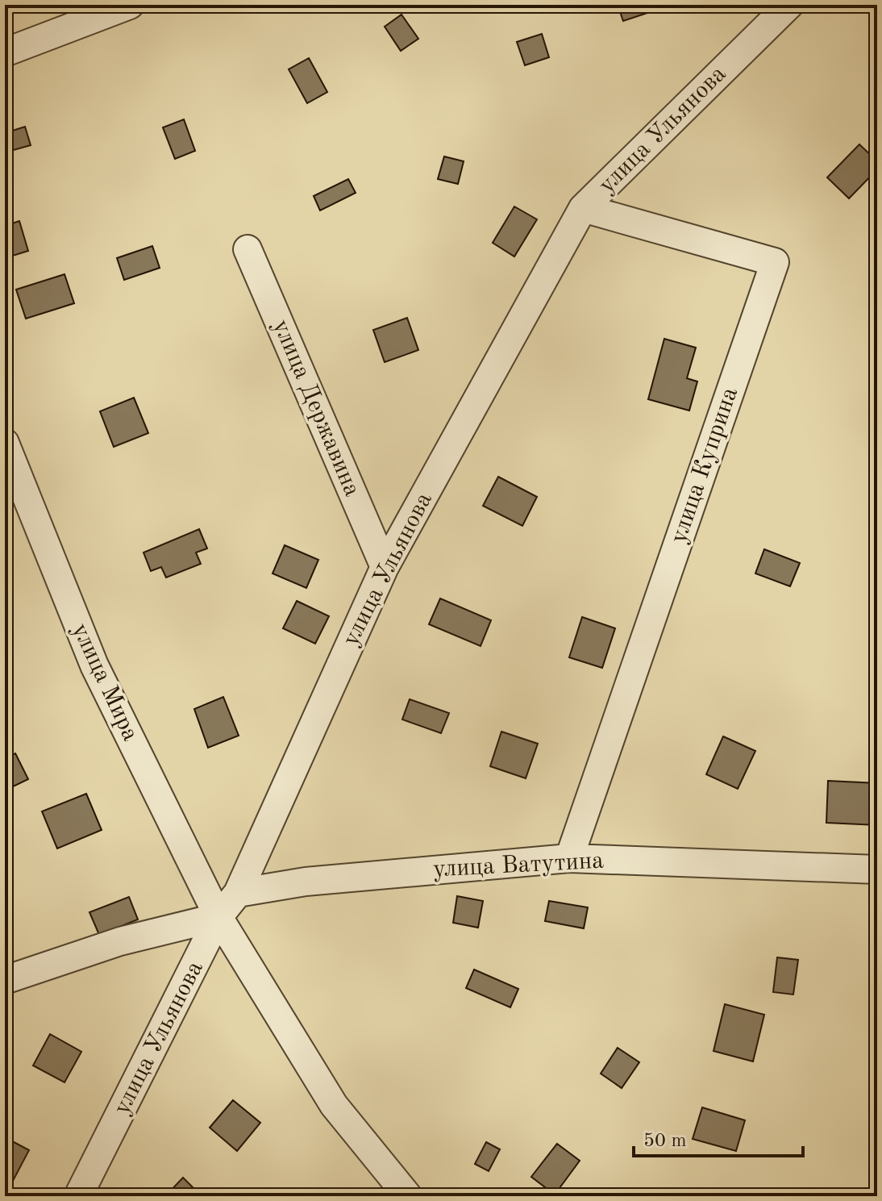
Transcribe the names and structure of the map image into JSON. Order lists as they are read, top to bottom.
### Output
{
  "streets": {
    "street": [
      "улица Ульянова",
      "улица Державина",
      "улица Куприна",
      "улица Мира",
      "улица Ватутина"
    ]
  },
  "crossings": [
    ["улица Ульянова", "улица Державина"],
    ["улица Ульянова", "улица Куприна"],
    ["улица Ульянова", "улица Мира"],
    ["улица Ульянова", "улица Ватутина"],
    ["улица Куприна", "улица Ватутина"]
  ],
  "scale_bar": "50 m"
}
